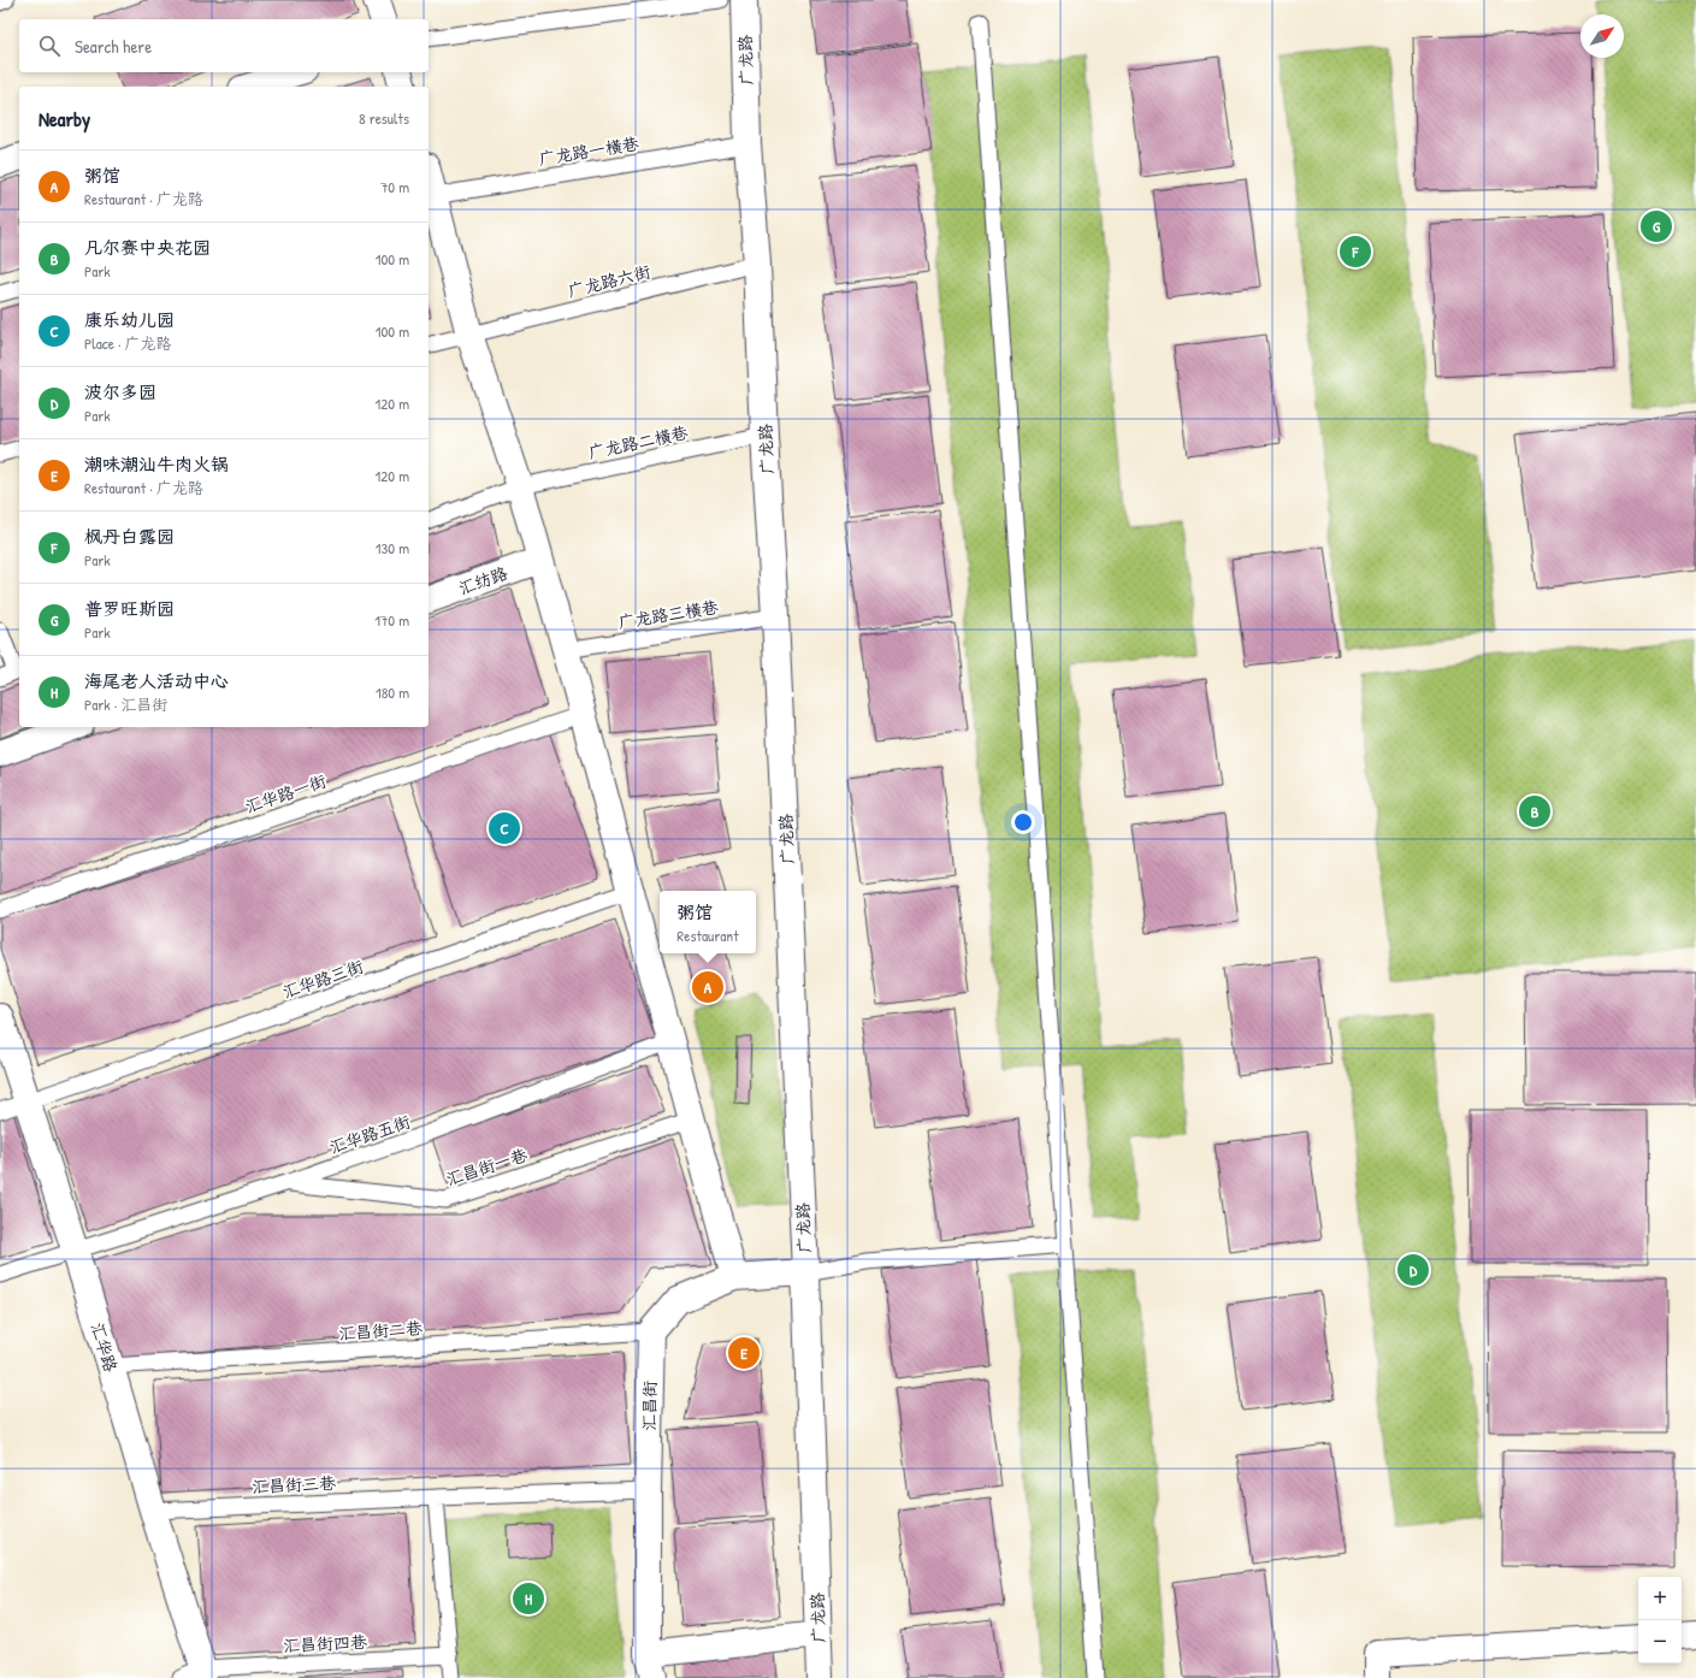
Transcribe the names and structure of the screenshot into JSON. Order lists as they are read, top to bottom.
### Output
{
  "streets": {
    "street": [
      "广龙路",
      "汇纺路",
      "汇华路",
      "汇昌街"
    ],
    "lane": [
      "广龙路一横巷",
      "广龙路六街",
      "广龙路二横巷",
      "广龙路三横巷",
      "汇华路一街",
      "汇华路三街",
      "汇华路五街",
      "汇昌街一巷",
      "汇昌街二巷",
      "汇昌街三巷",
      "汇昌街四巷"
    ]
  },
  "crossings": [
    ["广龙路", "广龙路一横巷"],
    ["广龙路", "广龙路六街"],
    ["广龙路", "广龙路二横巷"],
    ["广龙路", "广龙路三横巷"],
    ["广龙路", "汇昌街"],
    ["汇华路三街", "汇华路"],
    ["汇华路五街", "汇昌街一巷"],
    ["汇华路五街", "汇华路"],
    ["汇昌街二巷", "汇华路"],
    ["汇昌街二巷", "汇昌街"],
    ["汇华路", "汇昌街三巷"],
    ["汇华路", "汇昌街四巷"],
    ["汇昌街", "汇昌街三巷"]
  ],
  "north": "top right",
  "page": {
    "search": "Search here",
    "heading": ["Nearby", "8 results"],
    "list": [
      {
        "mark": "A",
        "name": "粥馆",
        "note": "Restaurant · 广龙路",
        "value": "70 m"
      },
      {
        "mark": "B",
        "name": "凡尔赛中央花园",
        "note": "Park",
        "value": "100 m"
      },
      {
        "mark": "C",
        "name": "康乐幼儿园",
        "note": "Place · 广龙路",
        "value": "100 m"
      },
      {
        "mark": "D",
        "name": "波尔多园",
        "note": "Park",
        "value": "120 m"
      },
      {
        "mark": "E",
        "name": "潮味潮汕牛肉火锅",
        "note": "Restaurant · 广龙路",
        "value": "120 m"
      },
      {
        "mark": "F",
        "name": "枫丹白露园",
        "note": "Park",
        "value": "130 m"
      },
      {
        "mark": "G",
        "name": "普罗旺斯园",
        "note": "Park",
        "value": "170 m"
      },
      {
        "mark": "H",
        "name": "海尾老人活动中心",
        "note": "Park · 汇昌街",
        "value": "180 m"
      }
    ],
    "pins": [
      "G",
      "F",
      "B",
      "C",
      "A",
      "D",
      "E",
      "H"
    ],
    "popup": ["粥馆", "Restaurant"],
    "map_buttons": ["+", "−"]
  }
}
